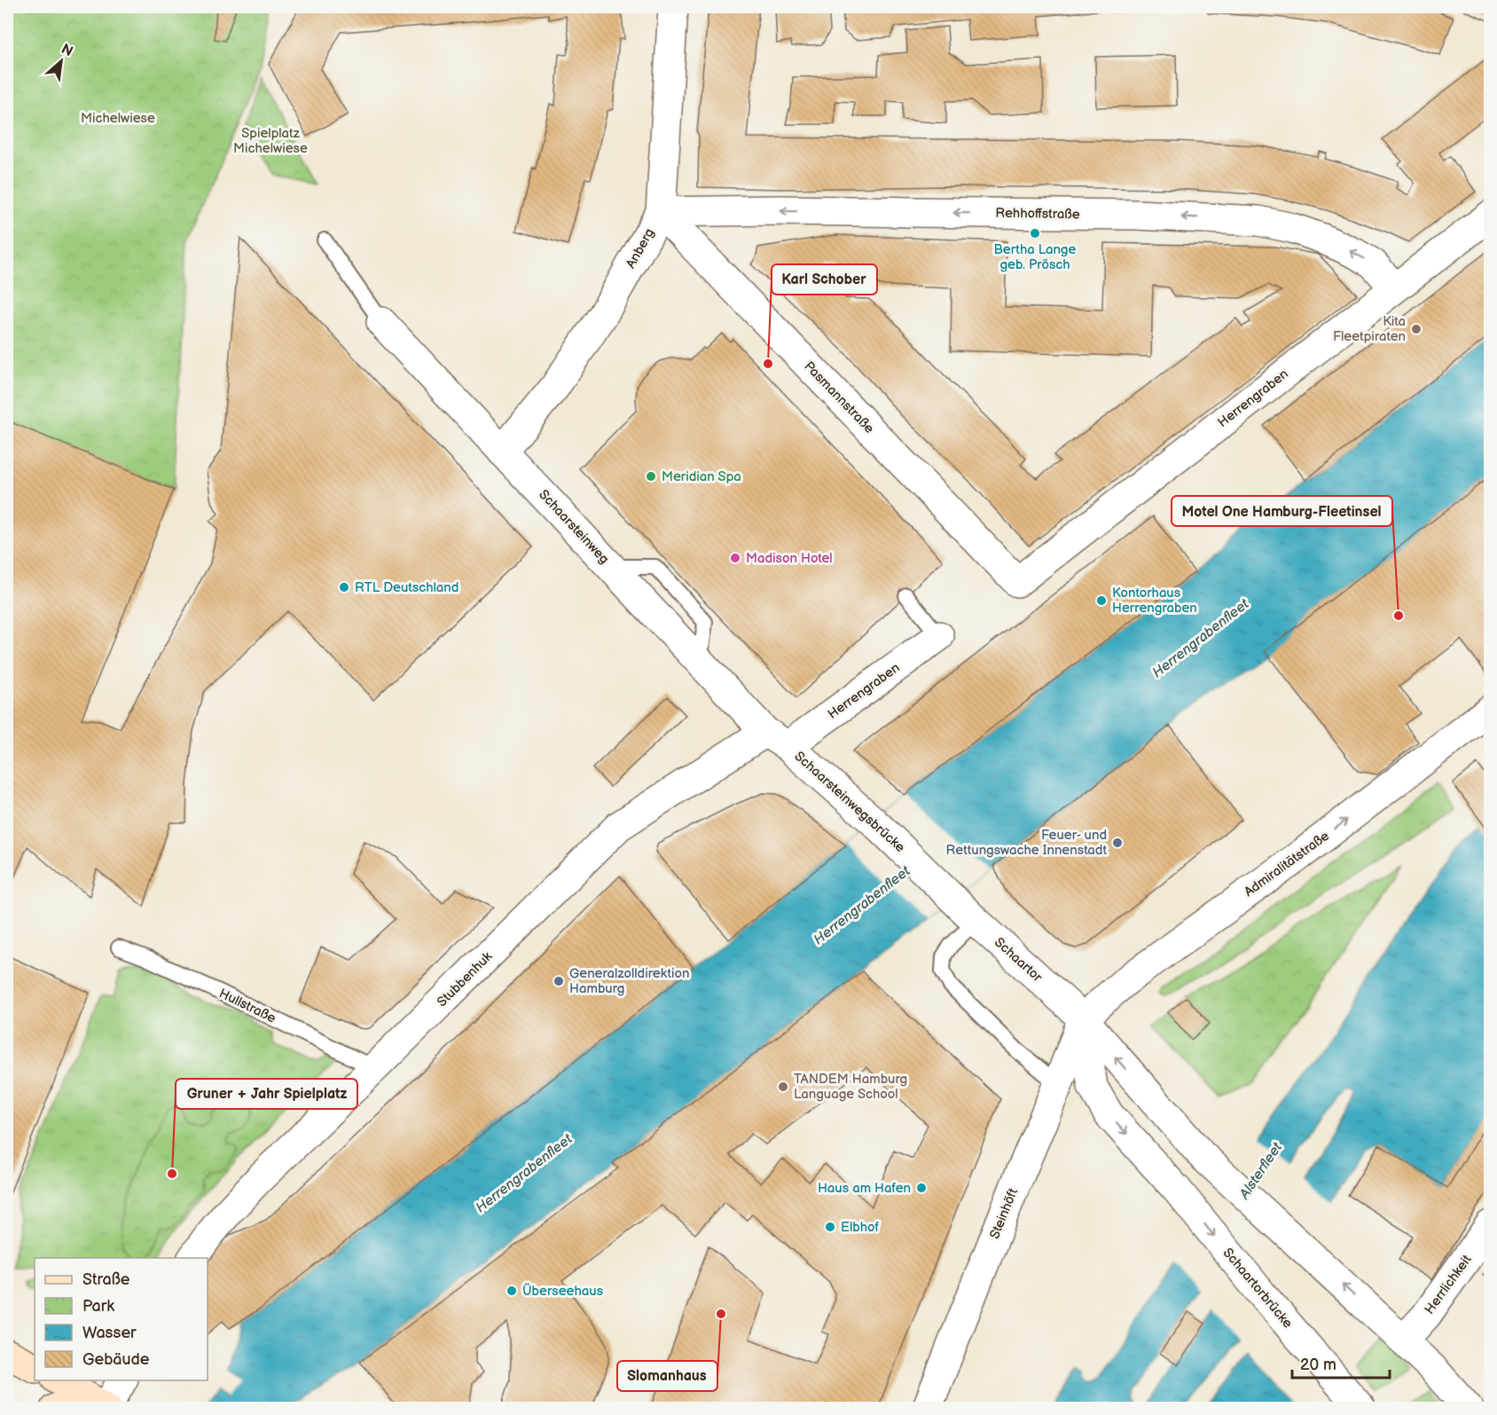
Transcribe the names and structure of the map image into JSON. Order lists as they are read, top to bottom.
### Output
{
  "streets": {
    "street": [
      "Rehhoffstraße",
      "Anberg",
      "Pasmannstraße",
      "Herrengraben",
      "Schaarsteinweg",
      "Schaarsteinwegsbrücke",
      "Admiralitätstraße",
      "Schaartor",
      "Stubbenhuk",
      "Steinhöft",
      "Herrlichkeit",
      "Schaartorbrücke"
    ],
    "lane": ["Hullstraße"]
  },
  "crossings": [
    ["Rehhoffstraße", "Anberg"],
    ["Rehhoffstraße", "Pasmannstraße"],
    ["Rehhoffstraße", "Herrengraben"],
    ["Anberg", "Pasmannstraße"],
    ["Anberg", "Schaarsteinweg"],
    ["Pasmannstraße", "Herrengraben"],
    ["Herrengraben", "Schaarsteinweg"],
    ["Herrengraben", "Schaarsteinwegsbrücke"],
    ["Herrengraben", "Stubbenhuk"],
    ["Schaarsteinweg", "Schaarsteinwegsbrücke"],
    ["Schaarsteinweg", "Stubbenhuk"],
    ["Schaarsteinwegsbrücke", "Schaartor"],
    ["Schaarsteinwegsbrücke", "Stubbenhuk"],
    ["Admiralitätstraße", "Schaartor"],
    ["Admiralitätstraße", "Steinhöft"],
    ["Schaartor", "Steinhöft"],
    ["Schaartor", "Herrlichkeit"],
    ["Stubbenhuk", "Hullstraße"]
  ],
  "one_way": [
    "Rehhoffstraße",
    "Admiralitätstraße",
    "Schaartor",
    "Schaartorbrücke"
  ],
  "water": ["Herrengrabenfleet", "Alsterfleet"],
  "parks": ["Michelwiese", "Spielplatz Michelwiese"],
  "places": [
    "Bertha Lange geb. Prösch",
    "Kita Fleetpiraten",
    "Karl Schober",
    "Meridian Spa",
    "Madison Hotel",
    "RTL Deutschland",
    "Kontorhaus Herrengraben",
    "Motel One Hamburg-Fleetinsel",
    "Feuer- und Rettungswache Innenstadt",
    "Generalzolldirektion Hamburg",
    "TANDEM Hamburg Language School",
    "Gruner + Jahr Spielplatz",
    "Haus am Hafen",
    "Elbhof",
    "Überseehaus",
    "Slomanhaus"
  ],
  "legend": [
    "Straße",
    "Park",
    "Wasser",
    "Gebäude"
  ],
  "scale_bar": "20 m",
  "north": "top right"
}
